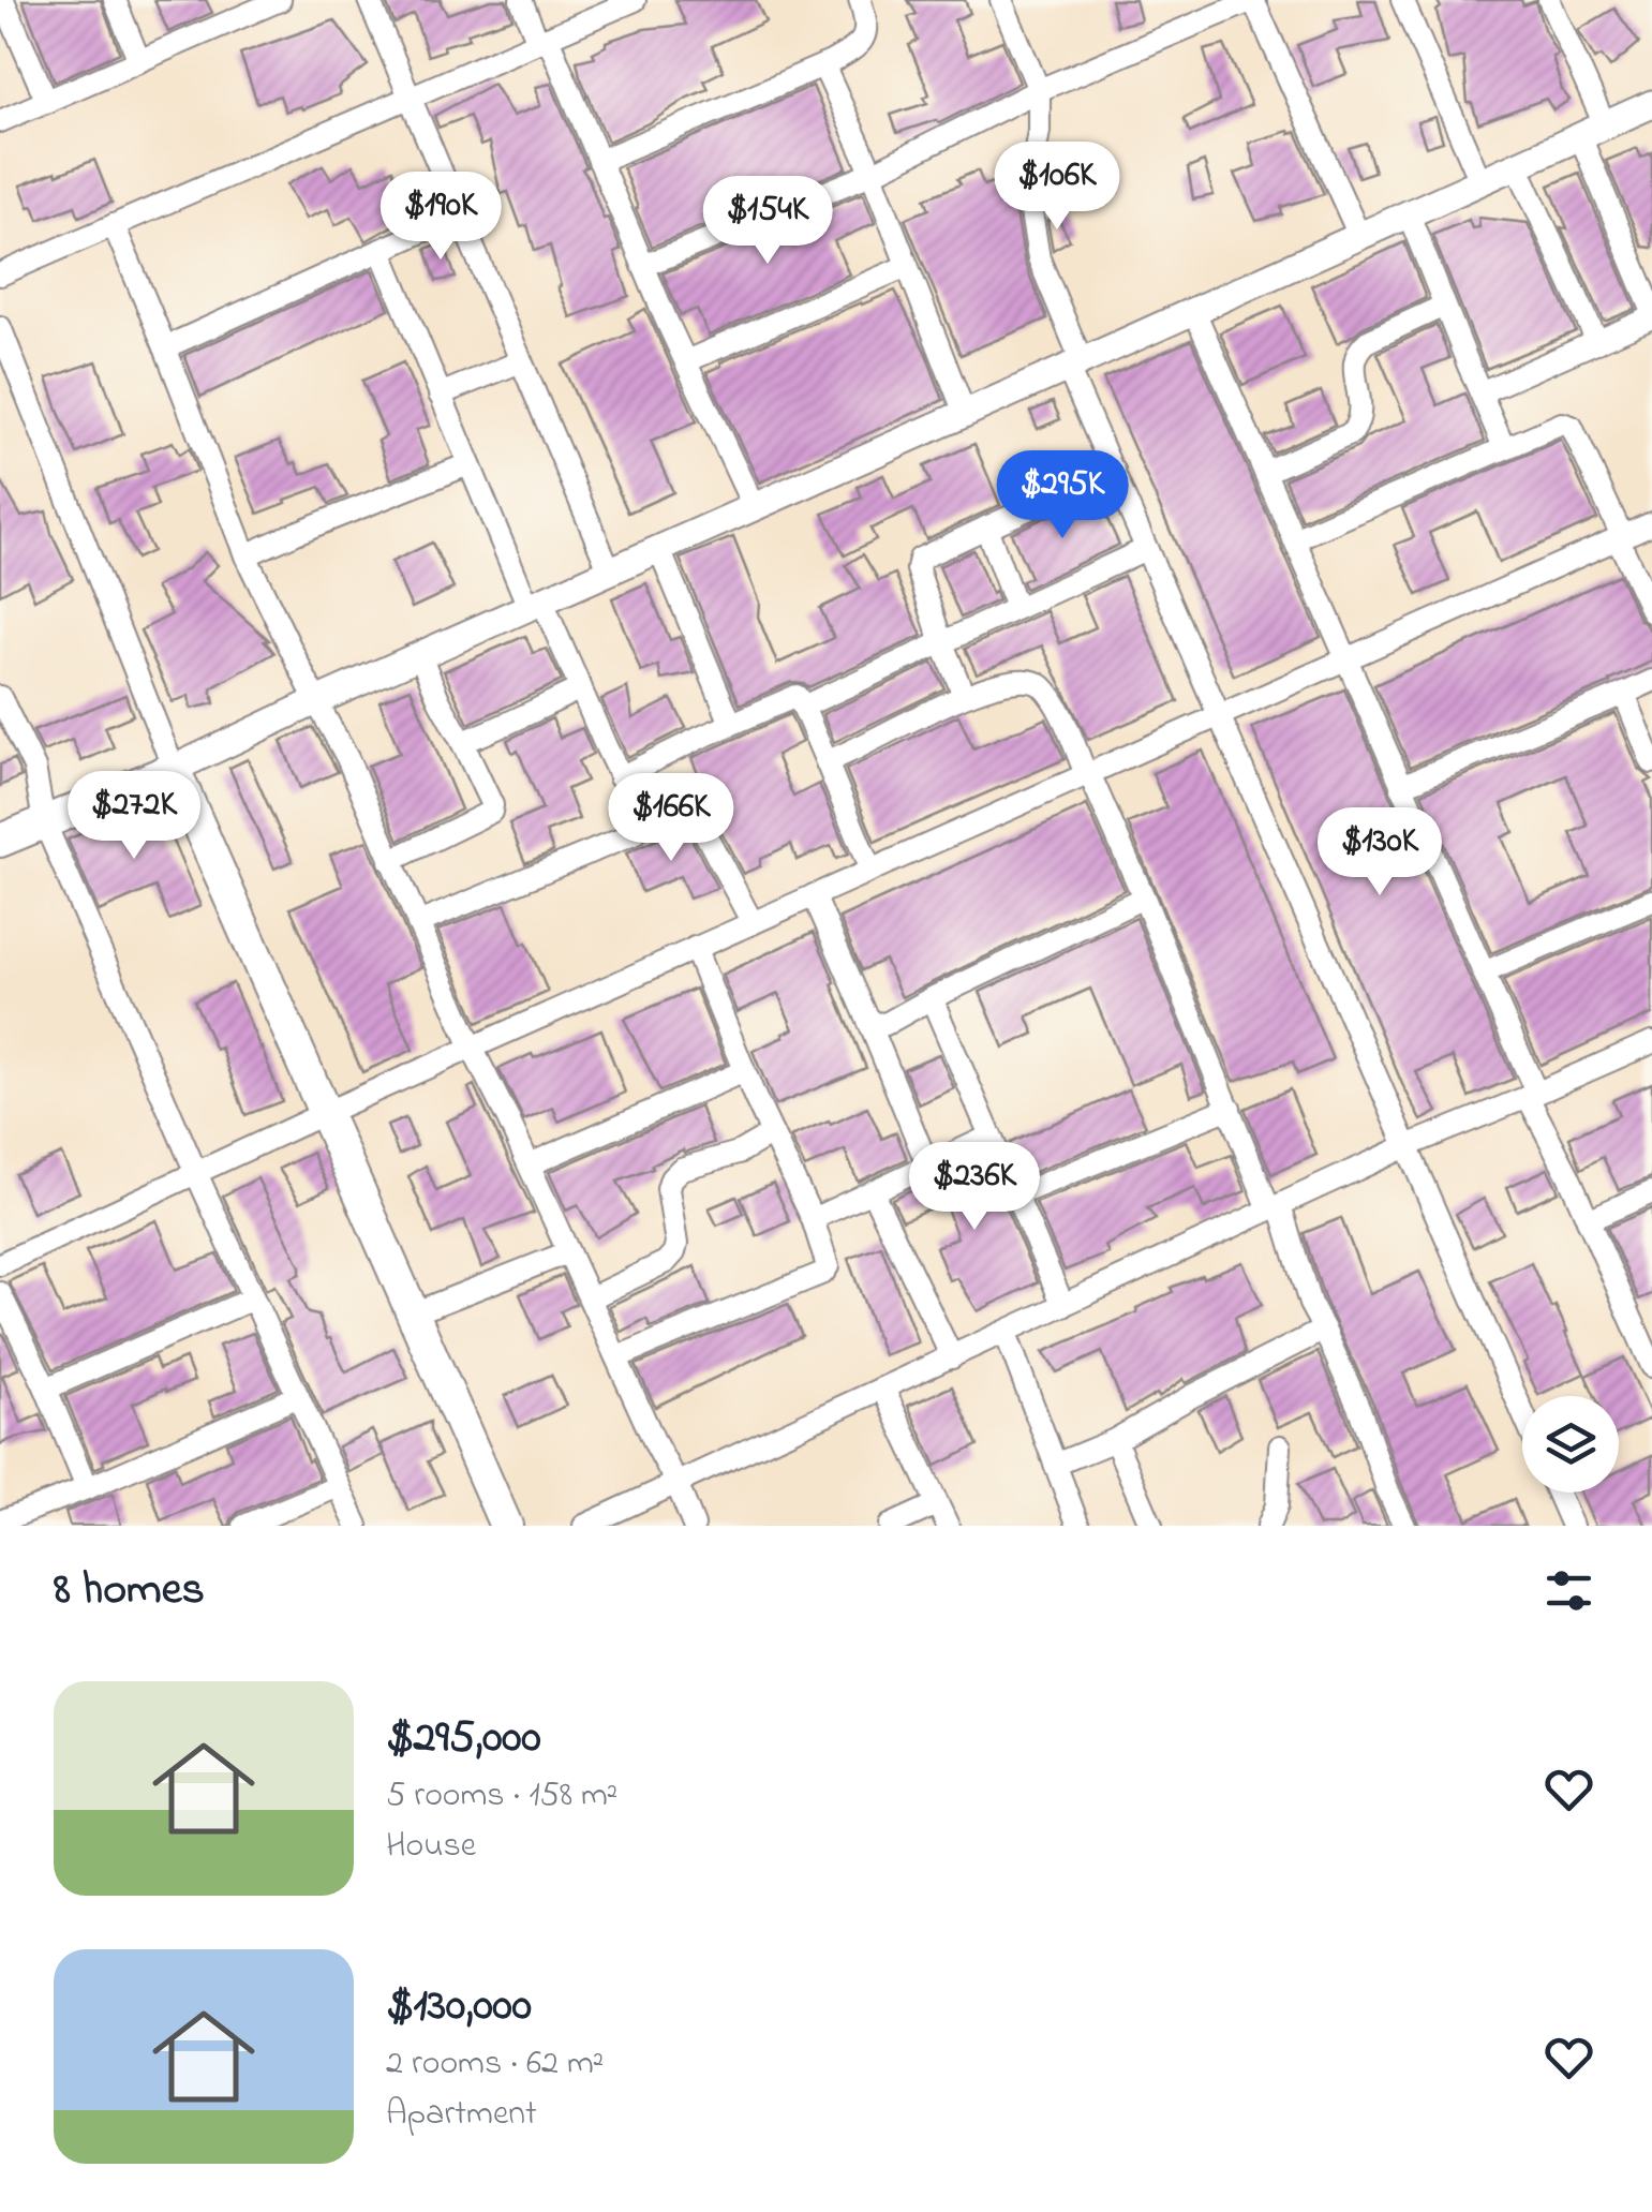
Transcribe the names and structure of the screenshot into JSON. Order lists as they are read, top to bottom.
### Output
{
  "page": {
    "price": [
      "$106K",
      "$190K",
      "$154K",
      "$295K",
      "$272K",
      "$166K",
      "$130K",
      "$236K"
    ],
    "heading": "8 homes",
    "list": [
      {
        "name": "$295,000",
        "note": "5 rooms · 158 m² · House"
      },
      {
        "name": "$130,000",
        "note": "2 rooms · 62 m² · Apartment"
      }
    ]
  }
}
